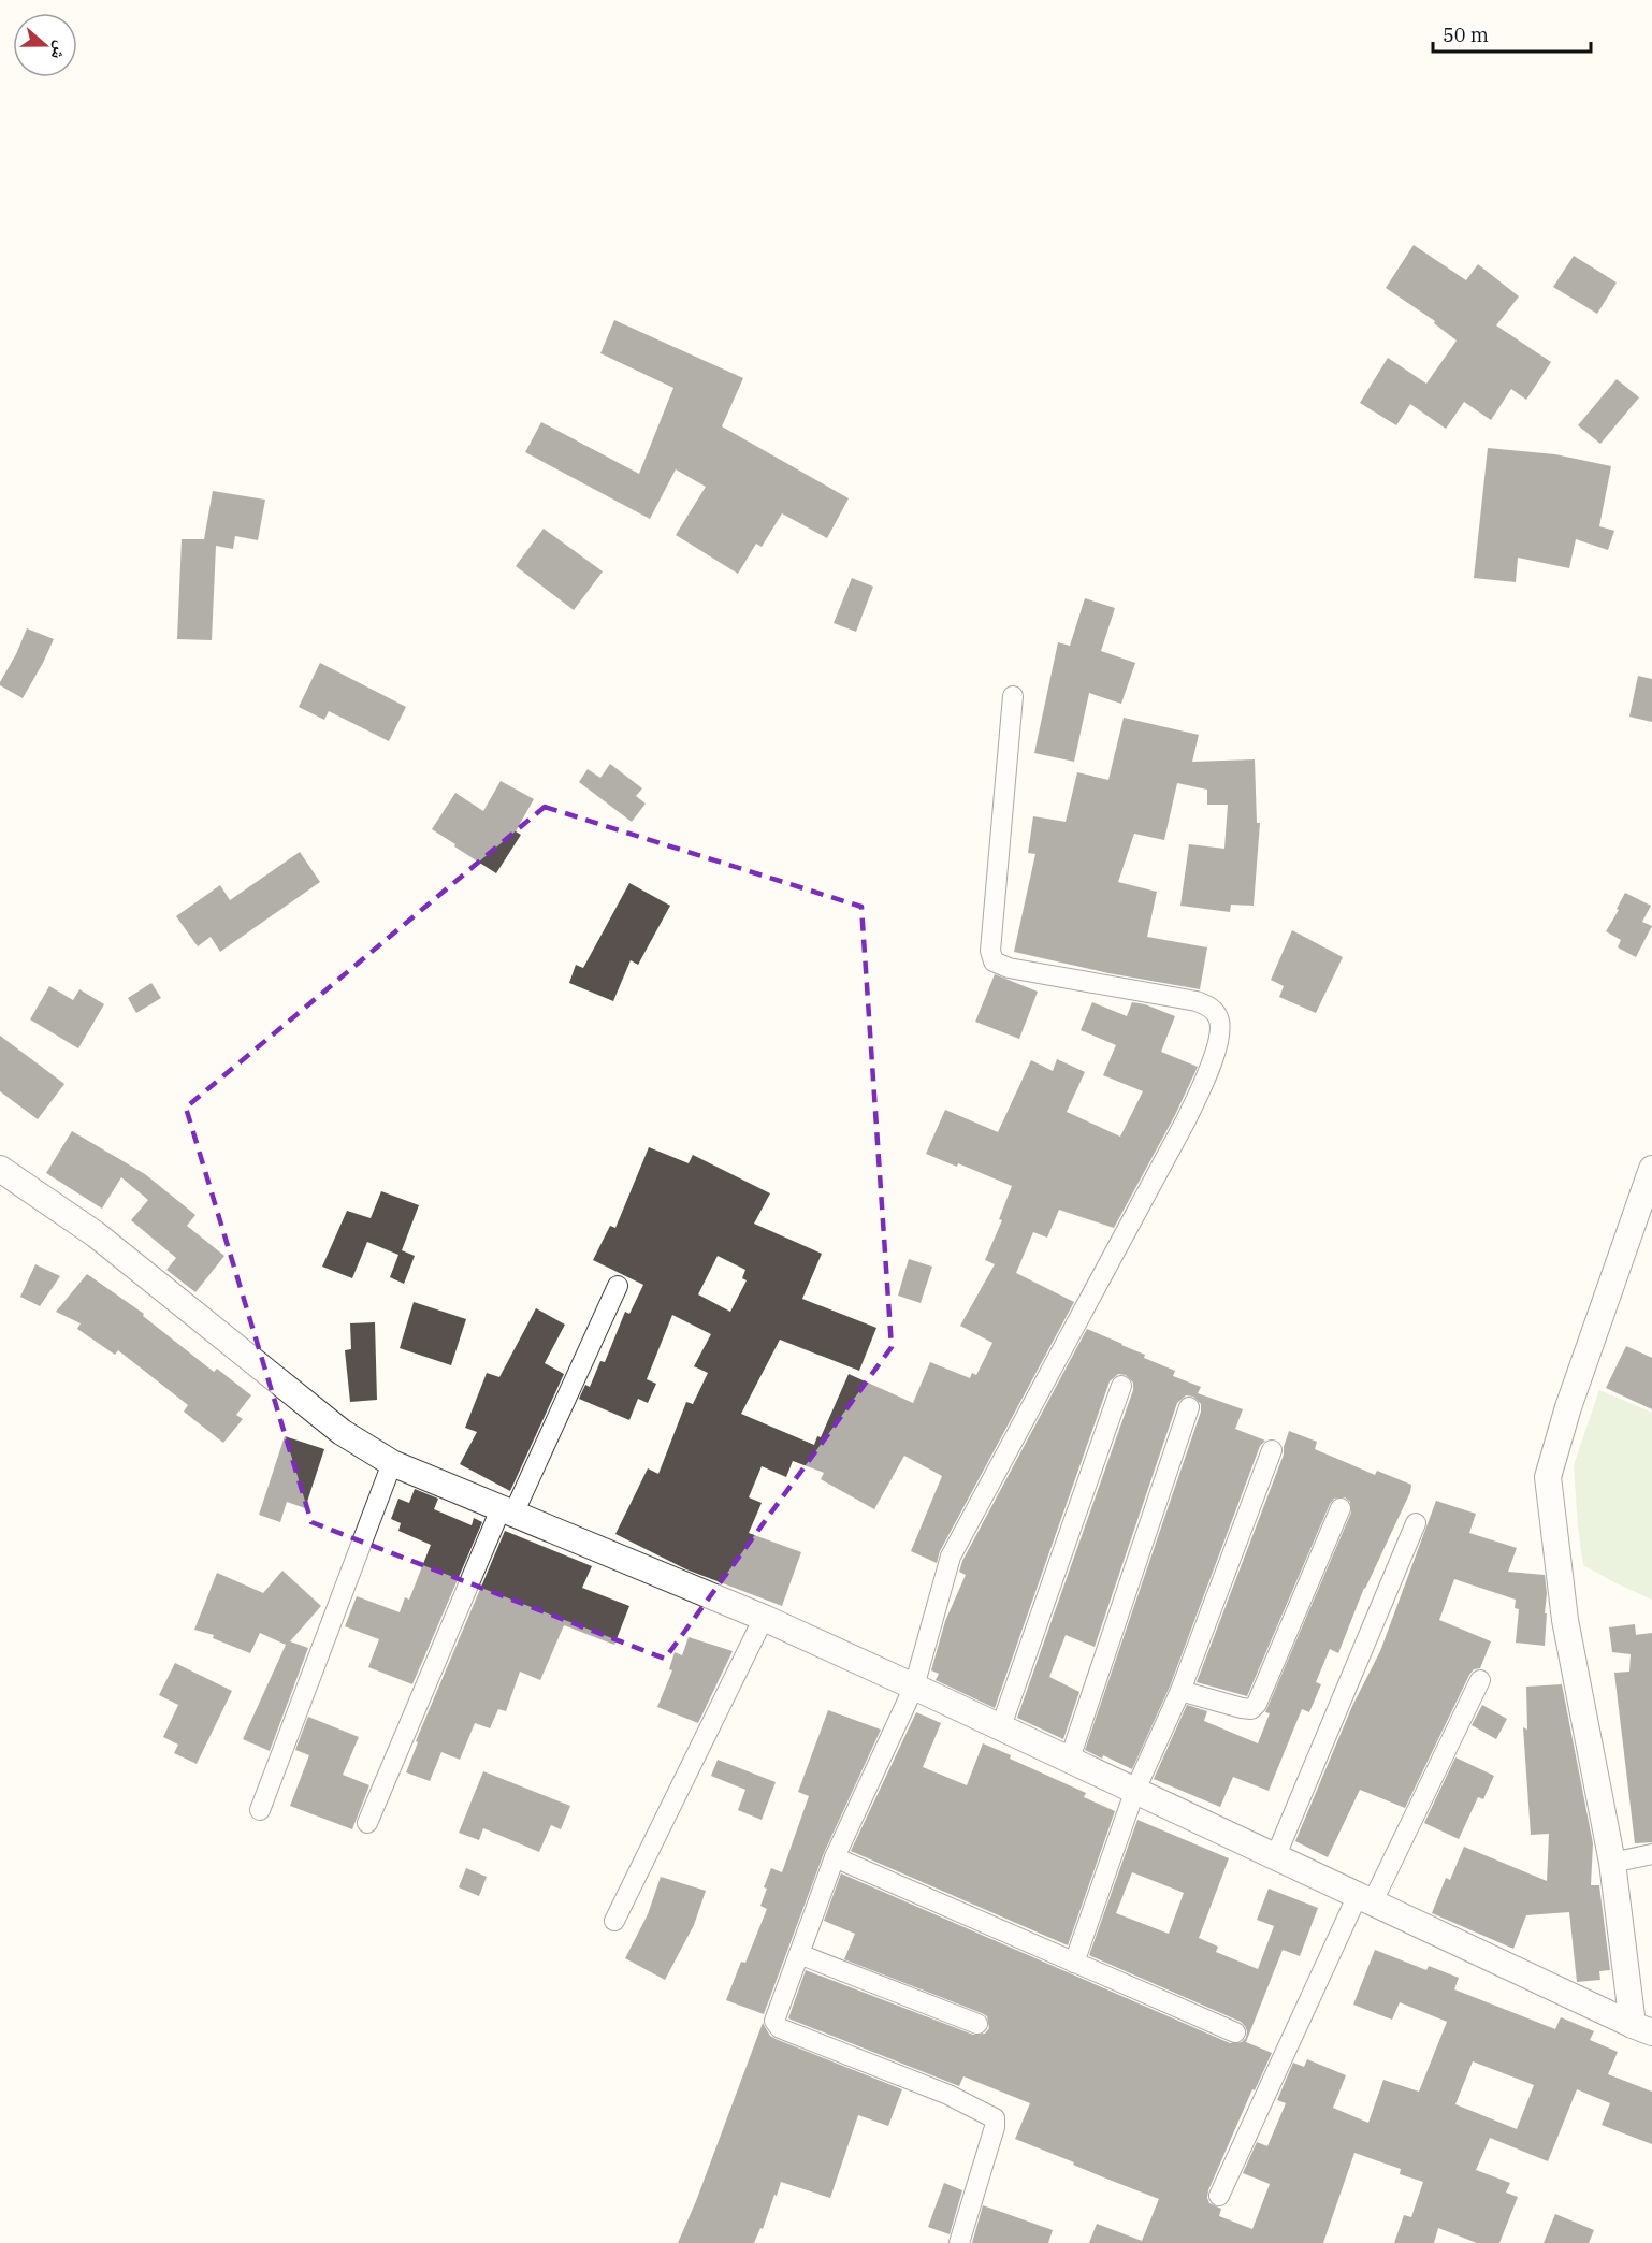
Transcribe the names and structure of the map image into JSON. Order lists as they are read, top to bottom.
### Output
{
  "scale_bar": "50 m",
  "north": "right"
}
